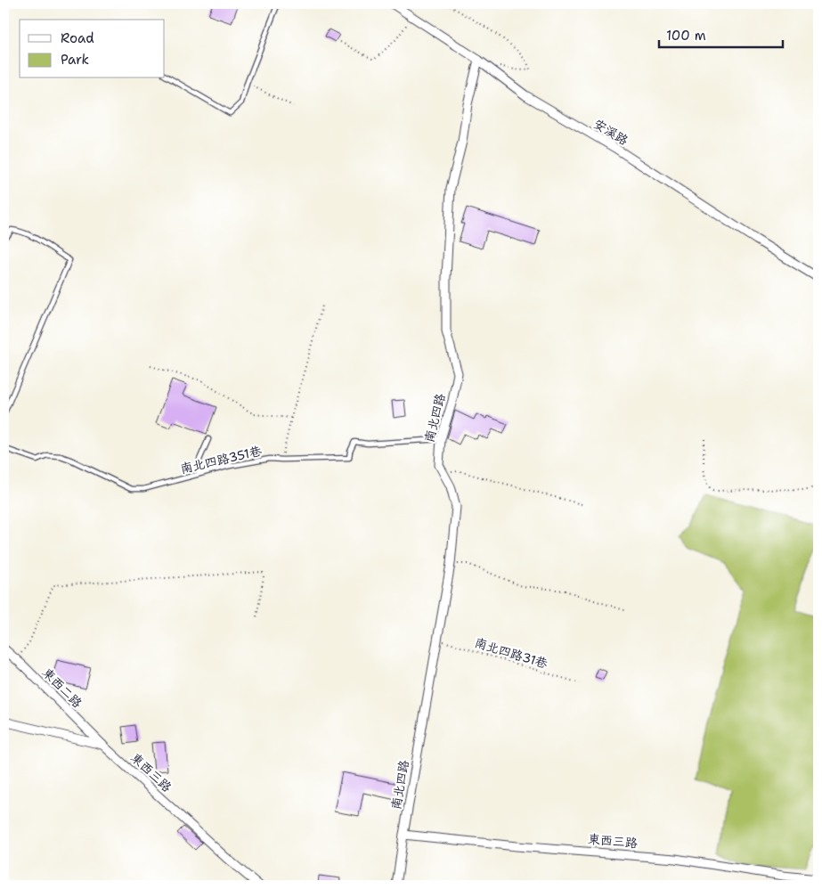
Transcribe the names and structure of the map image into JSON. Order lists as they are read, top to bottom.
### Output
{
  "streets": {
    "street": [
      "安溪路",
      "南北四路",
      "東西二路",
      "東西三路"
    ],
    "lane": ["南北四路351巷"],
    "path": ["南北四路31巷"]
  },
  "crossings": [
    ["安溪路", "南北四路"],
    ["南北四路", "南北四路351巷"],
    ["南北四路", "南北四路31巷"],
    ["南北四路", "東西三路"],
    ["東西二路", "東西三路"]
  ],
  "legend": ["Road", "Park"],
  "scale_bar": "100 m"
}
